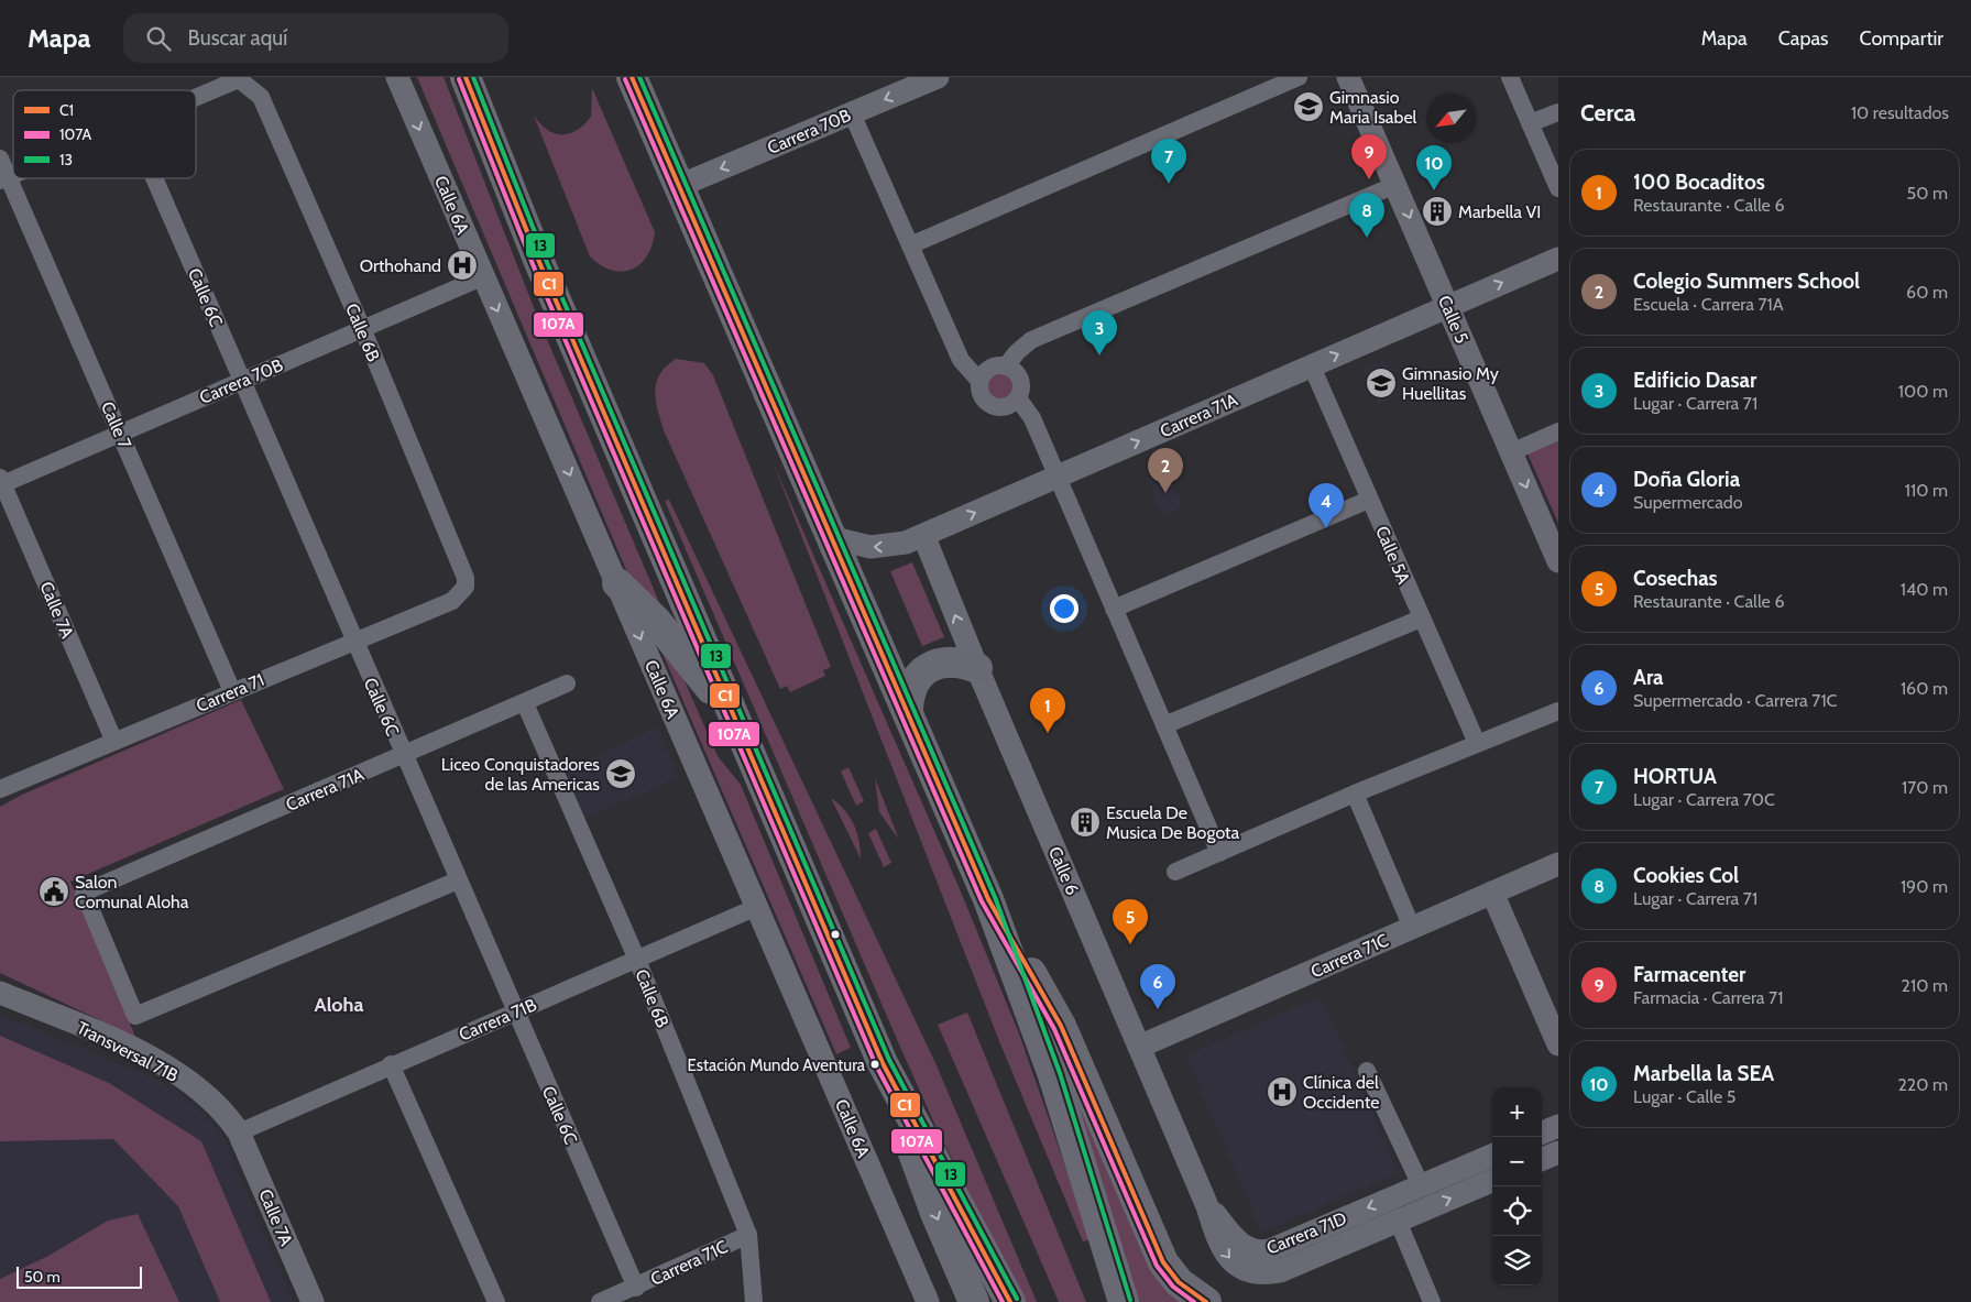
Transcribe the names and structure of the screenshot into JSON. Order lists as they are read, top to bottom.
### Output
{
  "streets": {
    "street": [
      "Carrera 70B",
      "Calle 6A",
      "Calle 6C",
      "Calle 5",
      "Calle 6B",
      "Carrera 71A",
      "Calle 7",
      "Calle 5A",
      "Calle 7A",
      "Carrera 71",
      "Calle 6",
      "Carrera 71C",
      "Carrera 71B",
      "Transversal 71B",
      "Carrera 71D"
    ]
  },
  "crossings": [
    ["Carrera 70B", "Calle 6A"],
    ["Carrera 70B", "Calle 6C"],
    ["Carrera 70B", "Calle 6B"],
    ["Carrera 70B", "Calle 7"],
    ["Carrera 70B", "Calle 7A"],
    ["Calle 6A", "Carrera 71B"],
    ["Calle 6C", "Carrera 71A"],
    ["Calle 6C", "Carrera 71"],
    ["Calle 6C", "Carrera 71C"],
    ["Calle 6C", "Carrera 71B"],
    ["Calle 5", "Carrera 71A"],
    ["Calle 6B", "Carrera 71A"],
    ["Calle 6B", "Carrera 71"],
    ["Calle 6B", "Carrera 71C"],
    ["Calle 6B", "Carrera 71B"],
    ["Carrera 71A", "Calle 5A"],
    ["Carrera 71A", "Calle 6"],
    ["Calle 7", "Carrera 71"],
    ["Calle 7A", "Carrera 71"],
    ["Calle 7A", "Carrera 71B"],
    ["Calle 7A", "Transversal 71B"],
    ["Calle 6", "Carrera 71C"],
    ["Calle 6", "Carrera 71D"],
    ["Carrera 71B", "Transversal 71B"]
  ],
  "one_way": ["Calle 6A", "Calle 5"],
  "districts": ["Aloha"],
  "places": {
    "school or university": ["Gimnasio Maria Isabel", "Gimnasio My Huellitas", "Liceo Conquistadores de las Americas"],
    "building": ["Marbella VI", "Escuela De Musica De Bogota"],
    "hospital": ["Orthohand", "Clínica del Occidente"],
    "public building": ["Salon Comunal Aloha"],
    "other": ["Estación Mundo Aventura"]
  },
  "lines": ["transit line C1", "transit line 13", "transit line 107A"],
  "legend": ["C1", "107A", "13"],
  "scale_bar": "50 m",
  "north": "bottom left",
  "page": {
    "header": "Mapa",
    "search": "Buscar aquí",
    "nav": ["Mapa", "Capas", "Compartir"],
    "heading": ["Cerca", "10 resultados"],
    "pins": [
      "9",
      "7",
      "10",
      "8",
      "3",
      "2",
      "4",
      "1",
      "5",
      "6"
    ],
    "list": [
      {
        "mark": "1",
        "name": "100 Bocaditos",
        "note": "Restaurante · Calle 6",
        "value": "50 m"
      },
      {
        "mark": "2",
        "name": "Colegio Summers School",
        "note": "Escuela · Carrera 71A",
        "value": "60 m"
      },
      {
        "mark": "3",
        "name": "Edificio Dasar",
        "note": "Lugar · Carrera 71",
        "value": "100 m"
      },
      {
        "mark": "4",
        "name": "Doña Gloria",
        "note": "Supermercado",
        "value": "110 m"
      },
      {
        "mark": "5",
        "name": "Cosechas",
        "note": "Restaurante · Calle 6",
        "value": "140 m"
      },
      {
        "mark": "6",
        "name": "Ara",
        "note": "Supermercado · Carrera 71C",
        "value": "160 m"
      },
      {
        "mark": "7",
        "name": "HORTUA",
        "note": "Lugar · Carrera 70C",
        "value": "170 m"
      },
      {
        "mark": "8",
        "name": "Cookies Col",
        "note": "Lugar · Carrera 71",
        "value": "190 m"
      },
      {
        "mark": "9",
        "name": "Farmacenter",
        "note": "Farmacia · Carrera 71",
        "value": "210 m"
      },
      {
        "mark": "10",
        "name": "Marbella la SEA",
        "note": "Lugar · Calle 5",
        "value": "220 m"
      }
    ],
    "map_buttons": ["+", "−"],
    "scale": "50 m"
  }
}
